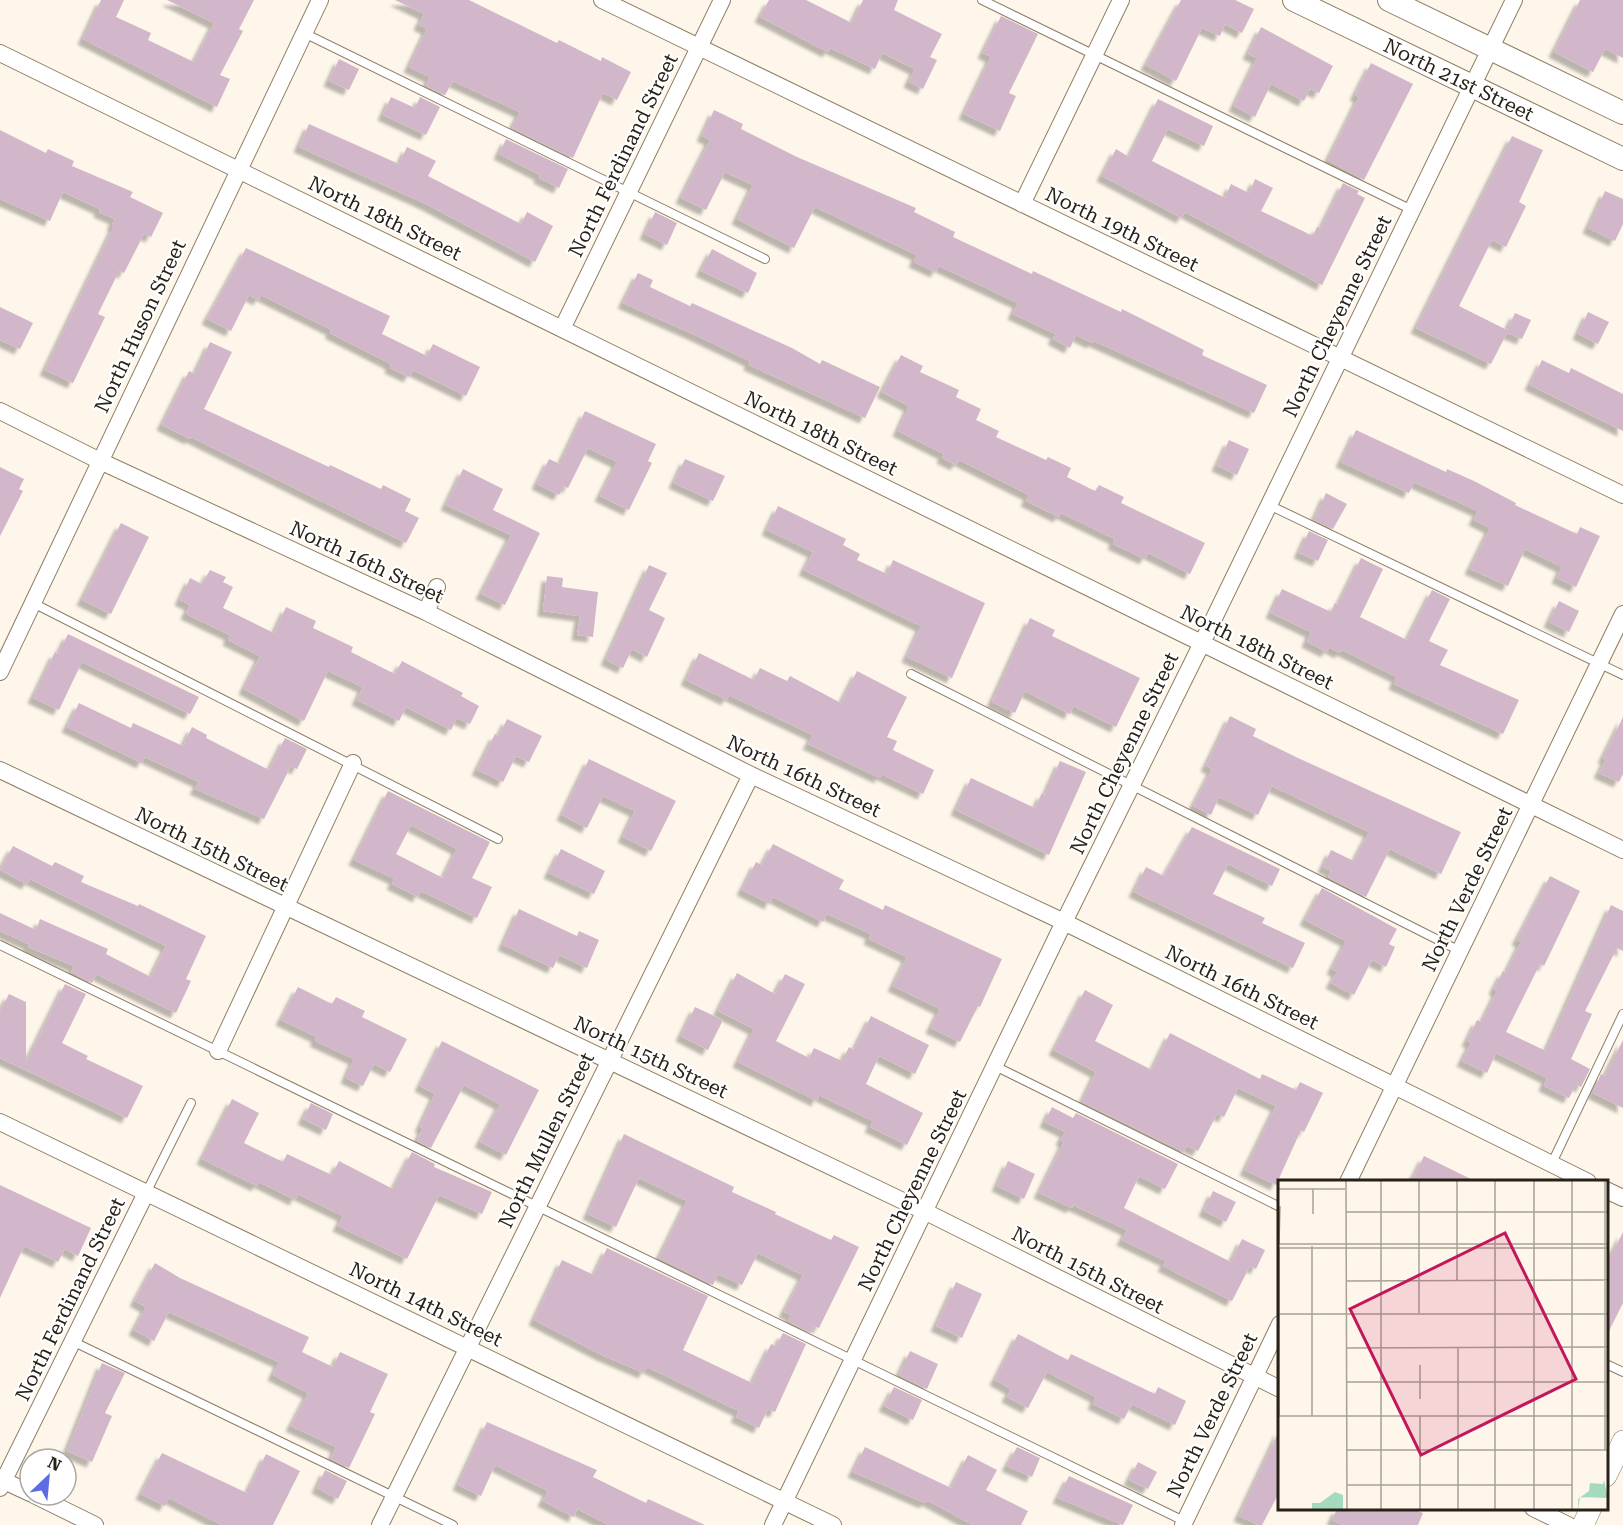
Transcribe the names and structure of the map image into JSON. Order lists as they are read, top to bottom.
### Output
{
  "streets": {
    "main road": ["North 21st Street"],
    "street": [
      "North Ferdinand Street",
      "North 18th Street",
      "North 19th Street",
      "North Cheyenne Street",
      "North Huson Street",
      "North 16th Street",
      "North 15th Street",
      "North Verde Street",
      "North Mullen Street",
      "North 14th Street"
    ]
  },
  "crossings": [
    ["North 21st Street", "North Cheyenne Street"],
    ["North Ferdinand Street", "North 18th Street"],
    ["North Ferdinand Street", "North 19th Street"],
    ["North Ferdinand Street", "North 14th Street"],
    ["North 18th Street", "North Cheyenne Street"],
    ["North 18th Street", "North Huson Street"],
    ["North 18th Street", "North Verde Street"],
    ["North 19th Street", "North Cheyenne Street"],
    ["North Cheyenne Street", "North 16th Street"],
    ["North Cheyenne Street", "North 15th Street"],
    ["North Cheyenne Street", "North 14th Street"],
    ["North Huson Street", "North 16th Street"],
    ["North 16th Street", "North Verde Street"],
    ["North 16th Street", "North Mullen Street"],
    ["North 15th Street", "North Verde Street"],
    ["North 15th Street", "North Mullen Street"],
    ["North Mullen Street", "North 14th Street"]
  ],
  "north": "top right"
}
